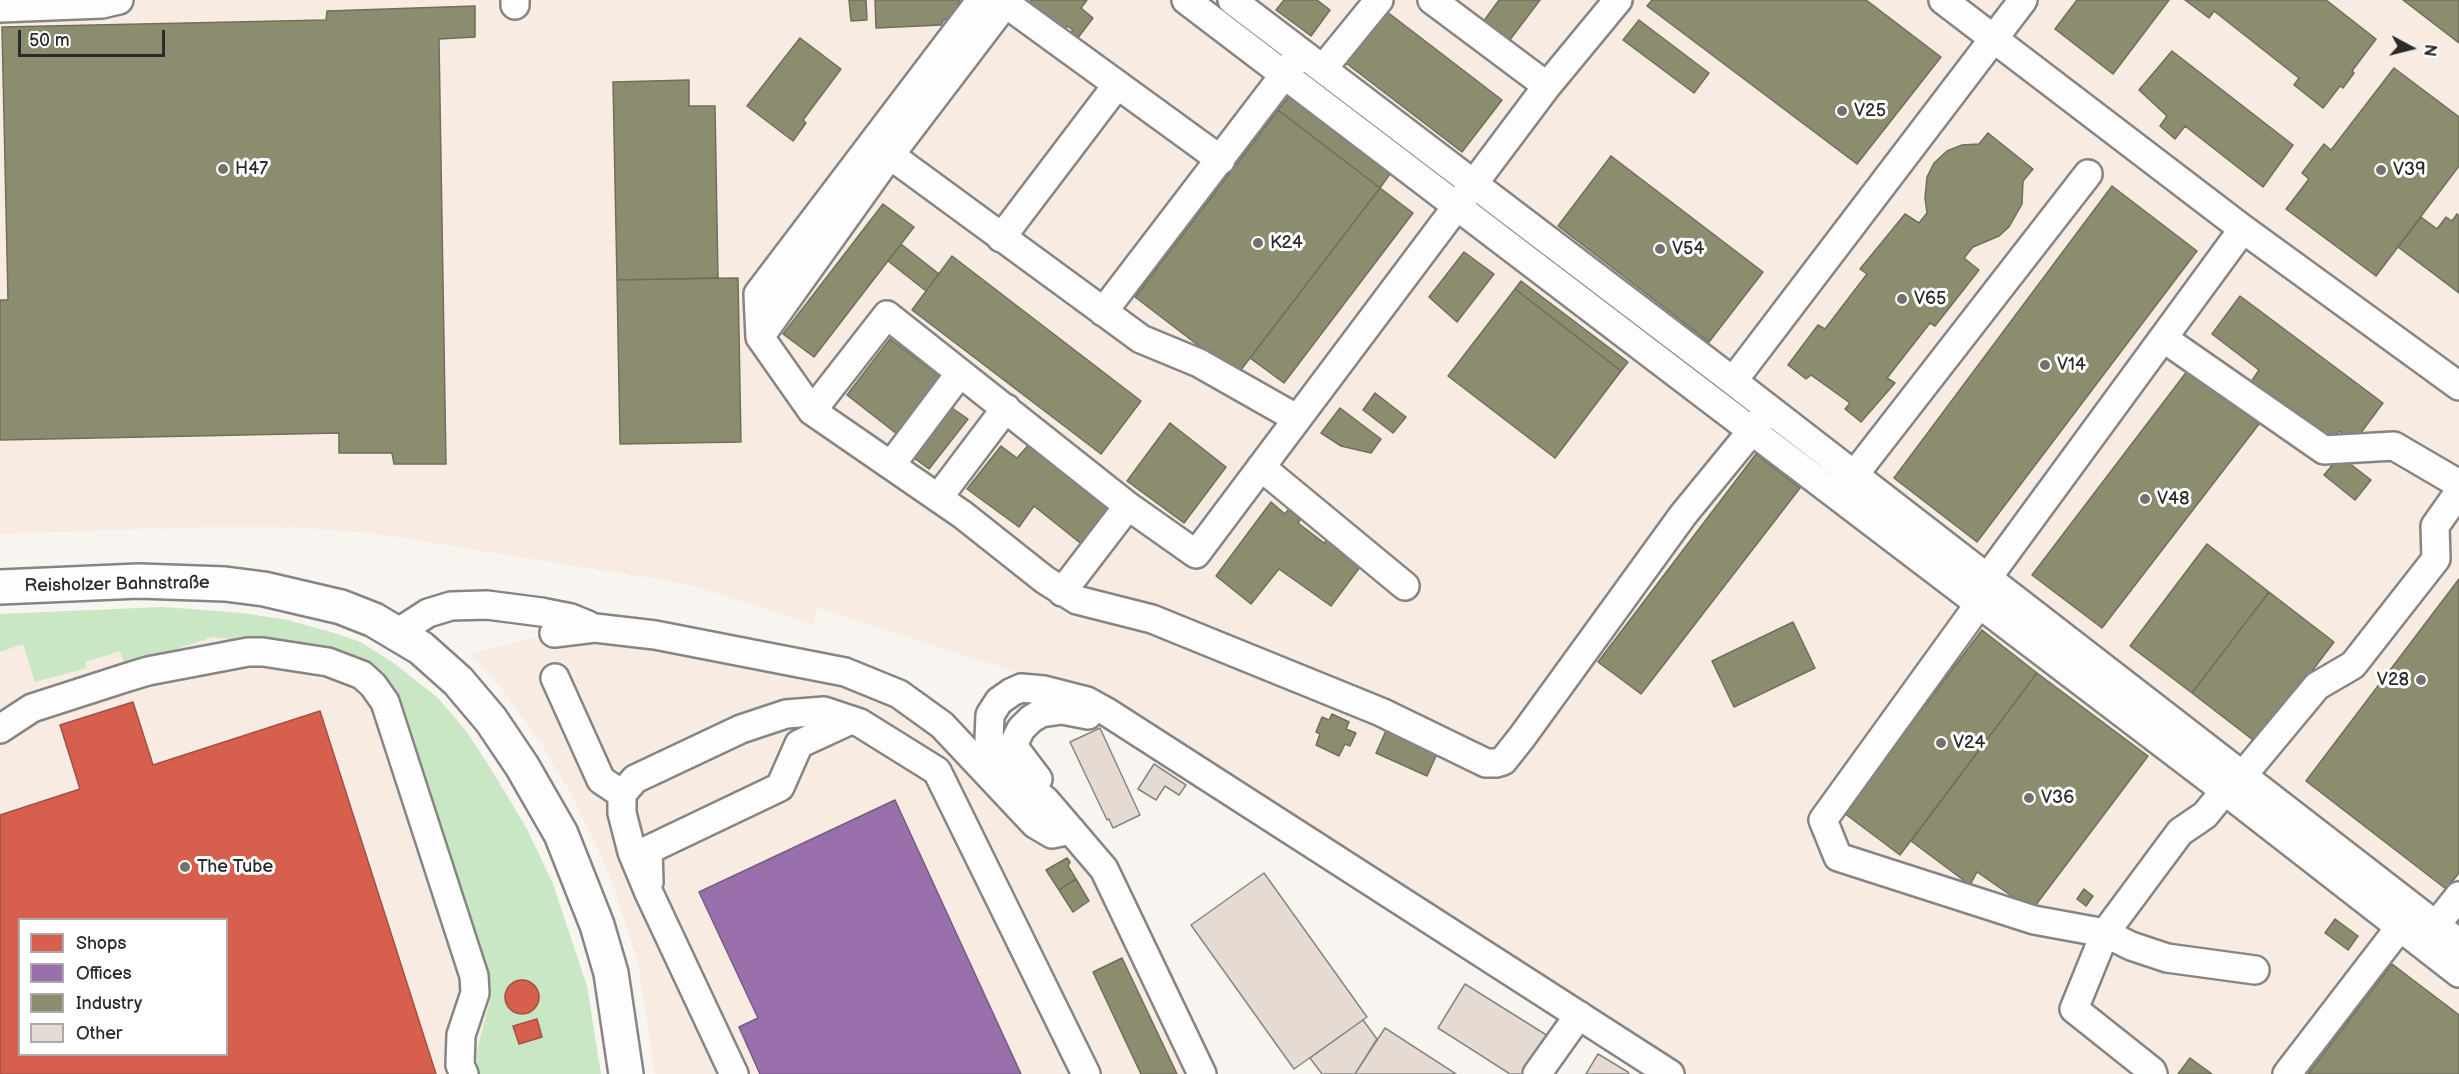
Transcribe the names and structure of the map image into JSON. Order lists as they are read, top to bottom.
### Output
{
  "streets": {
    "main road": ["Reisholzer Bahnstraße"]
  },
  "places": [
    "V25",
    "H47",
    "V39",
    "K24",
    "V54",
    "V65",
    "V14",
    "V48",
    "V28",
    "V24",
    "V36",
    "The Tube"
  ],
  "legend": [
    "Shops",
    "Offices",
    "Industry",
    "Other"
  ],
  "scale_bar": "50 m",
  "north": "right"
}
